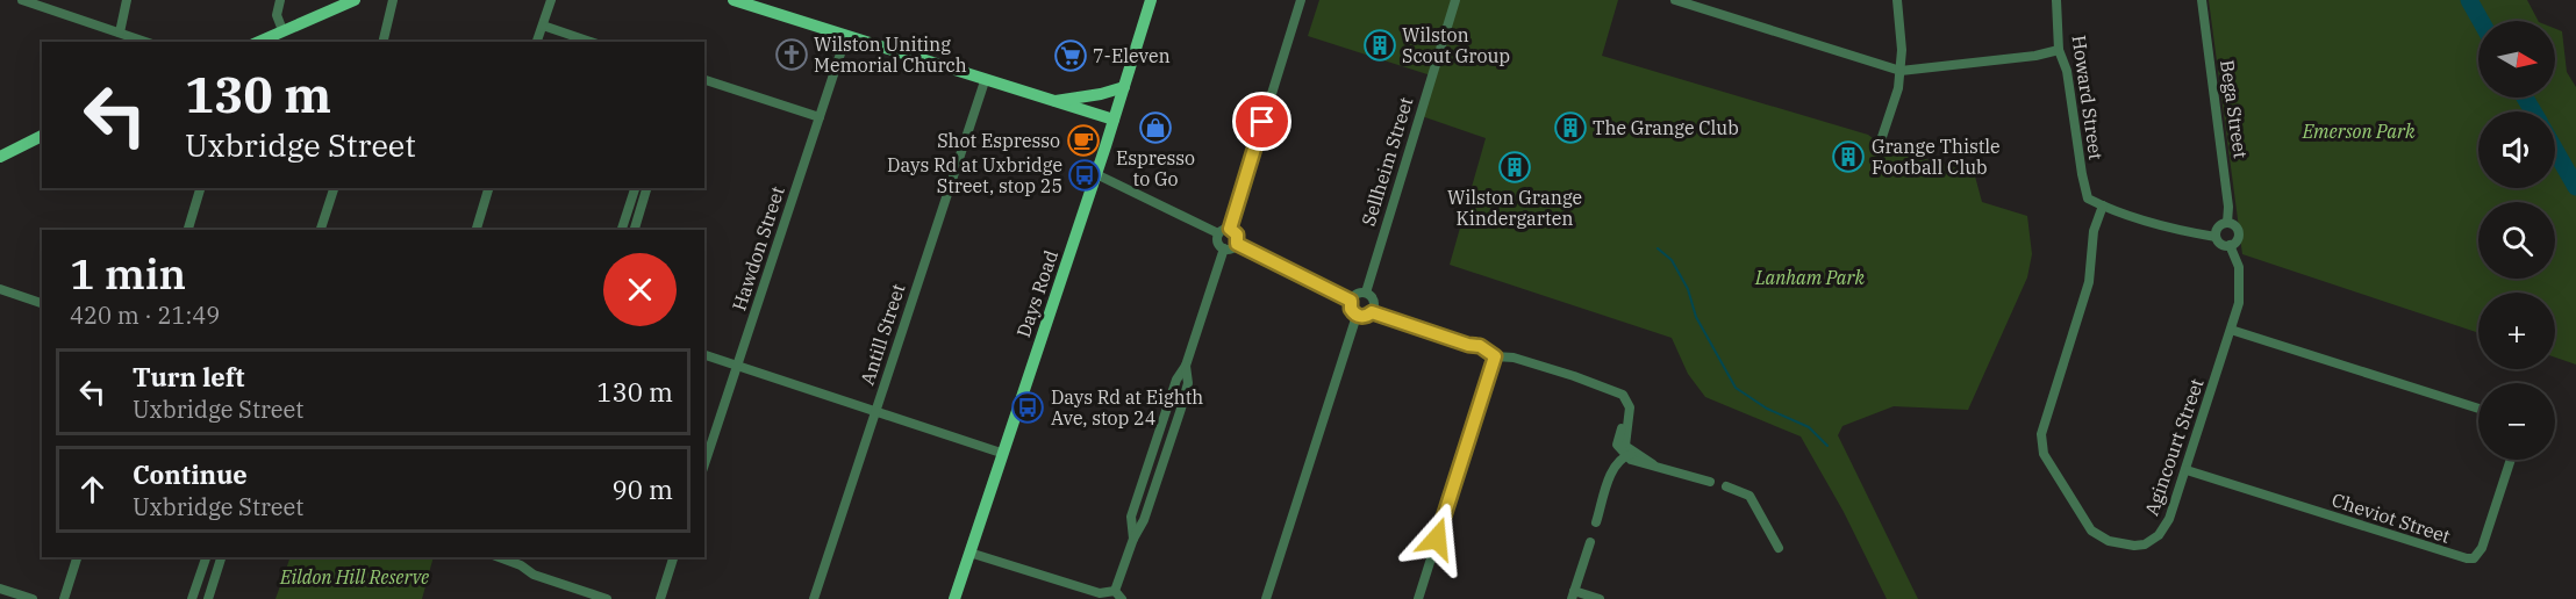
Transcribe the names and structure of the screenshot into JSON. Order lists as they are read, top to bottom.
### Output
{
  "streets": {
    "main road": ["Days Road"],
    "street": [
      "Howard Street",
      "Bega Street",
      "Sellheim Street",
      "Hawdon Street",
      "Antill Street",
      "Agincourt Street",
      "Cheviot Street"
    ]
  },
  "crossings": [
    ["Howard Street", "Agincourt Street"],
    ["Bega Street", "Agincourt Street"],
    ["Agincourt Street", "Cheviot Street"]
  ],
  "parks": ["Emerson Park", "Lanham Park", "Eildon Hill Reserve"],
  "places": {
    "building": [
      "Wilston Scout Group",
      "The Grange Club",
      "Grange Thistle Football Club",
      "Wilston Grange Kindergarten"
    ],
    "church": ["Wilston Uniting Memorial Church"],
    "supermarket": ["7-Eleven"],
    "shop": ["Espresso to Go"],
    "cafe": ["Shot Espresso"],
    "bus stop": ["Days Rd at Uxbridge Street, stop 25", "Days Rd at Eighth Ave, stop 24"]
  },
  "north": "right",
  "page": {
    "map_buttons": ["+", "−"],
    "turn": ["130 m", "Uxbridge Street"],
    "heading": ["1 min", "420 m · 21:49"],
    "list": [
      {
        "name": "Turn left",
        "note": "Uxbridge Street",
        "value": "130 m"
      },
      {
        "name": "Continue",
        "note": "Uxbridge Street",
        "value": "90 m"
      }
    ]
  }
}
